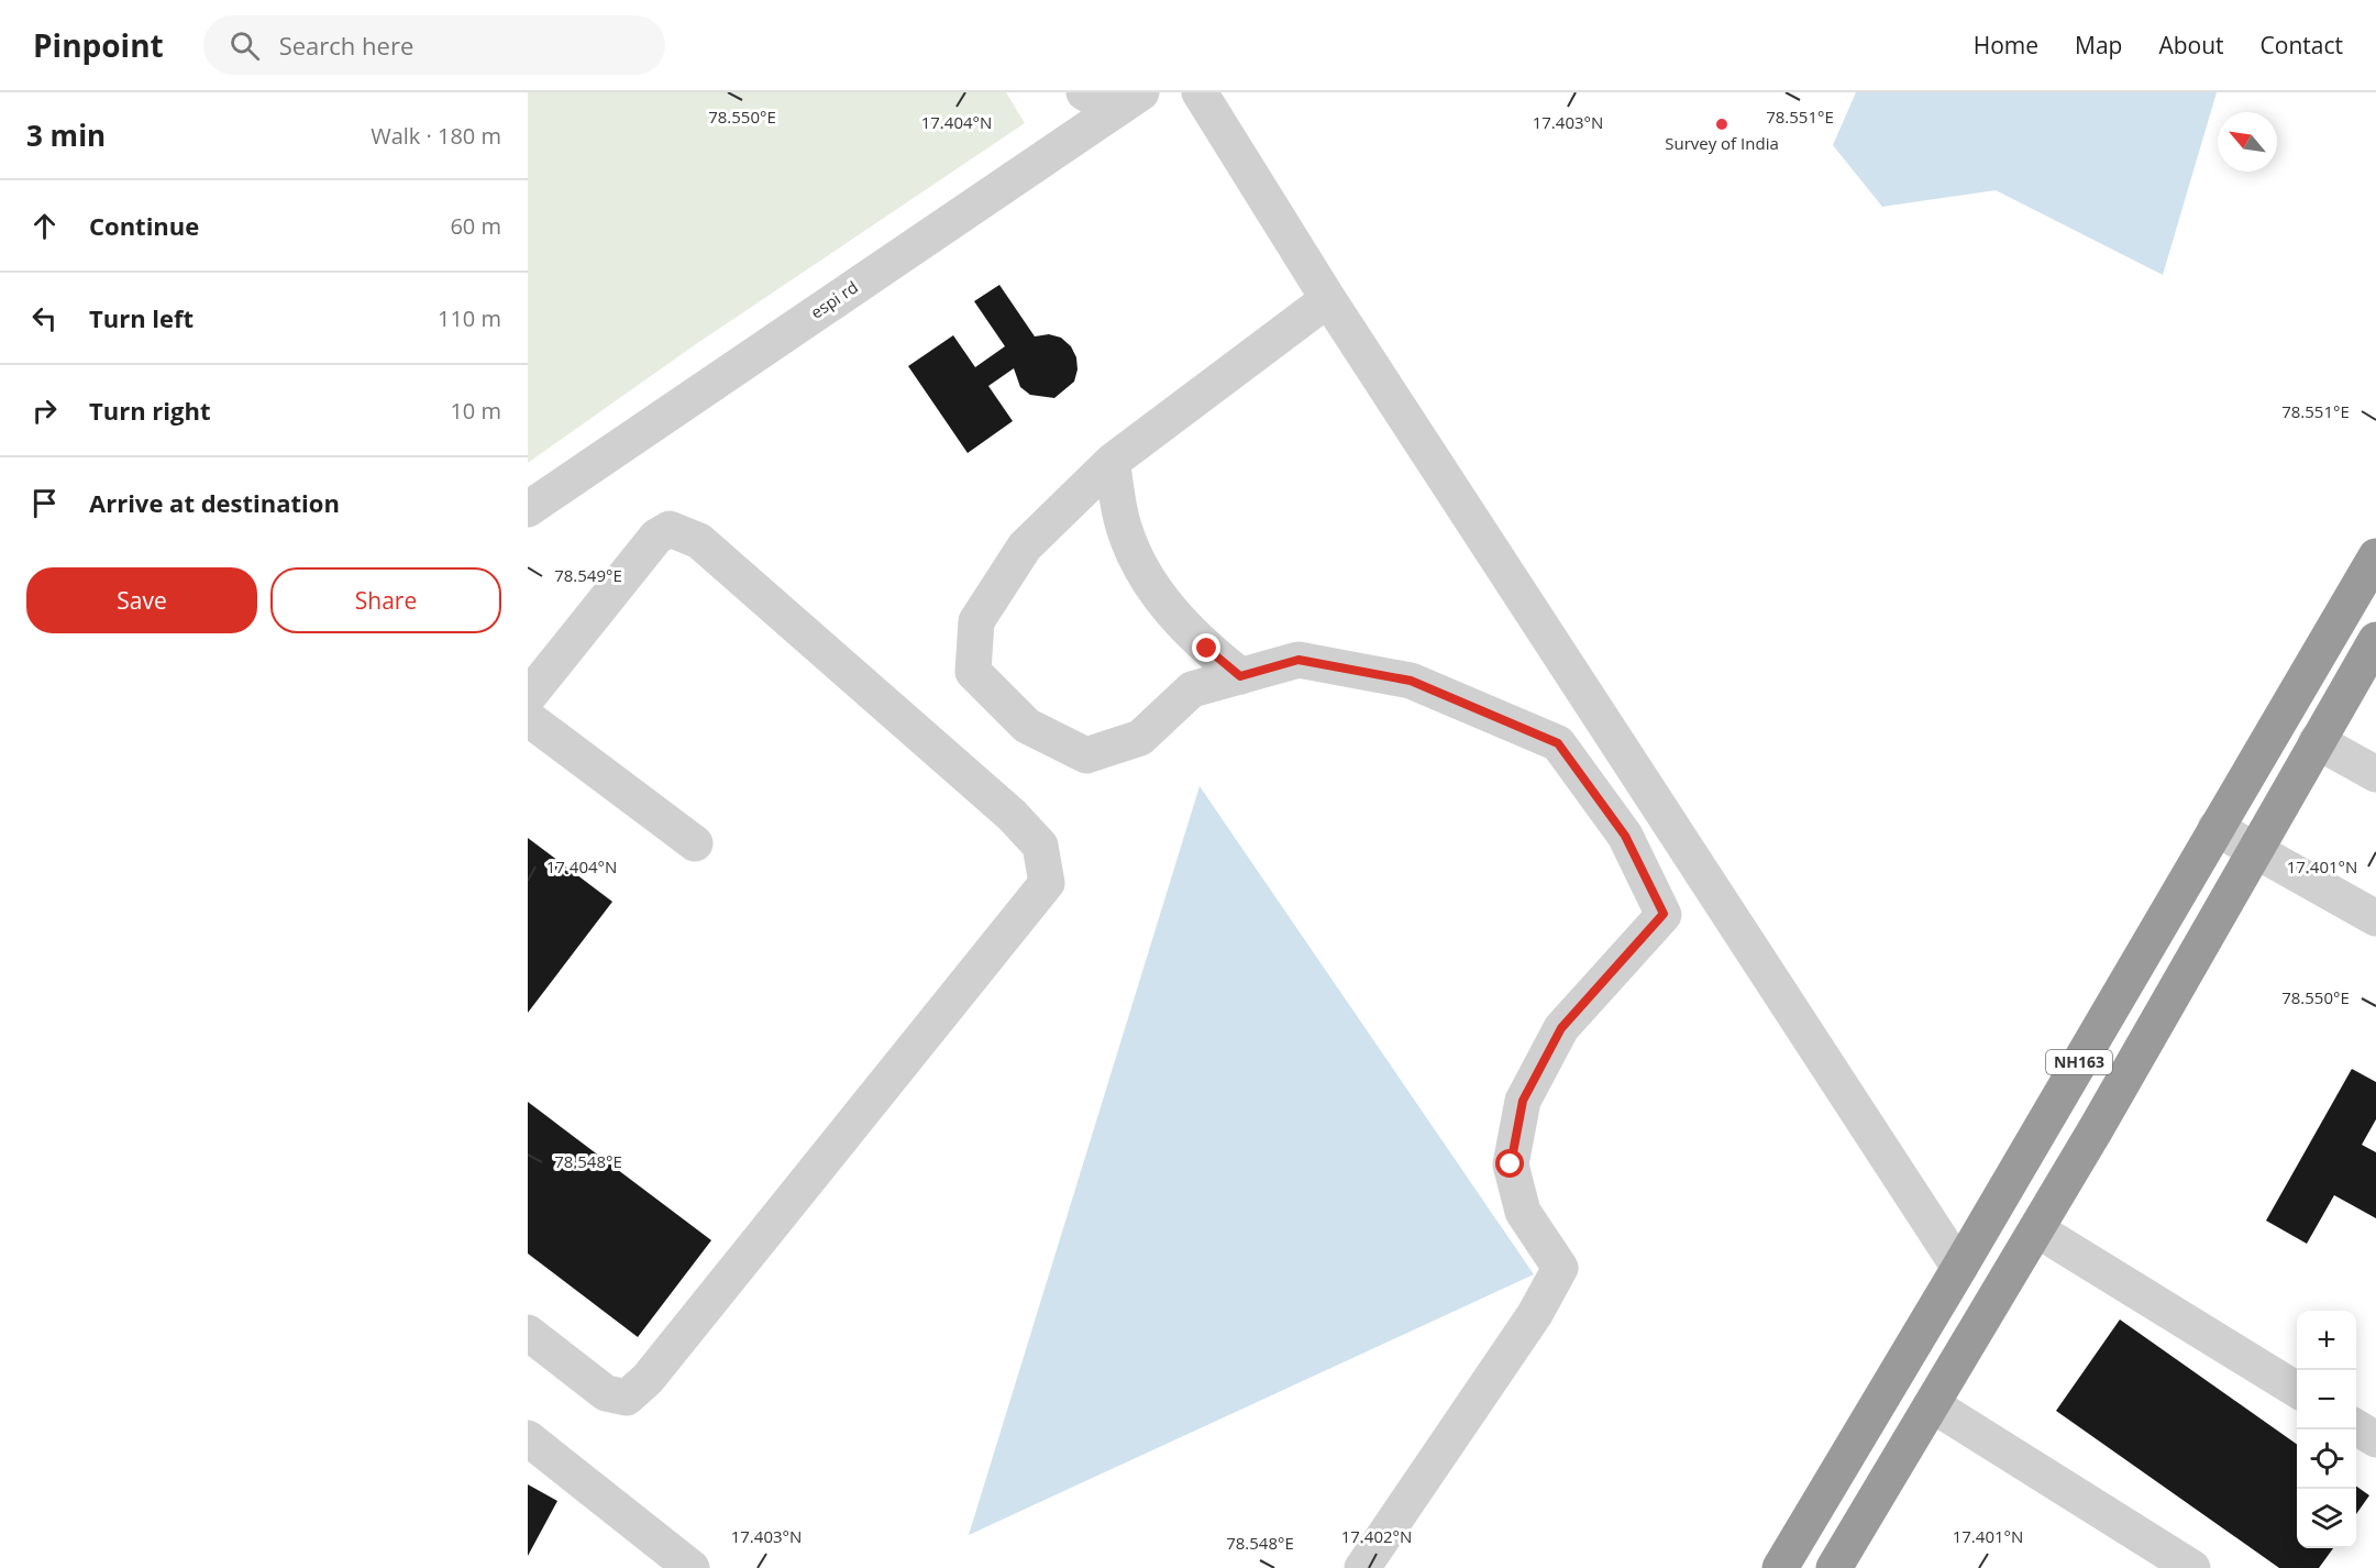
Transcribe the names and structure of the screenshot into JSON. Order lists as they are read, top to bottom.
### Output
{
  "streets": {
    "highway": ["NH163"],
    "street": ["espi rd"]
  },
  "places": ["Survey of India"],
  "north": "top left",
  "page": {
    "header": "Pinpoint",
    "search": "Search here",
    "nav": [
      "Home",
      "Map",
      "About",
      "Contact"
    ],
    "heading": ["3 min", "Walk · 180 m"],
    "list": [
      ["Continue", "60 m"],
      ["Turn left", "110 m"],
      ["Turn right", "10 m"],
      "Arrive at destination"
    ],
    "buttons": ["Save", "Share"],
    "map_buttons": ["+", "−"]
  },
  "coordinates": [
    "78.550°E",
    "78.551°E",
    "17.404°N",
    "17.403°N",
    "78.549°E",
    "17.401°N",
    "78.548°E",
    "17.402°N"
  ]
}
